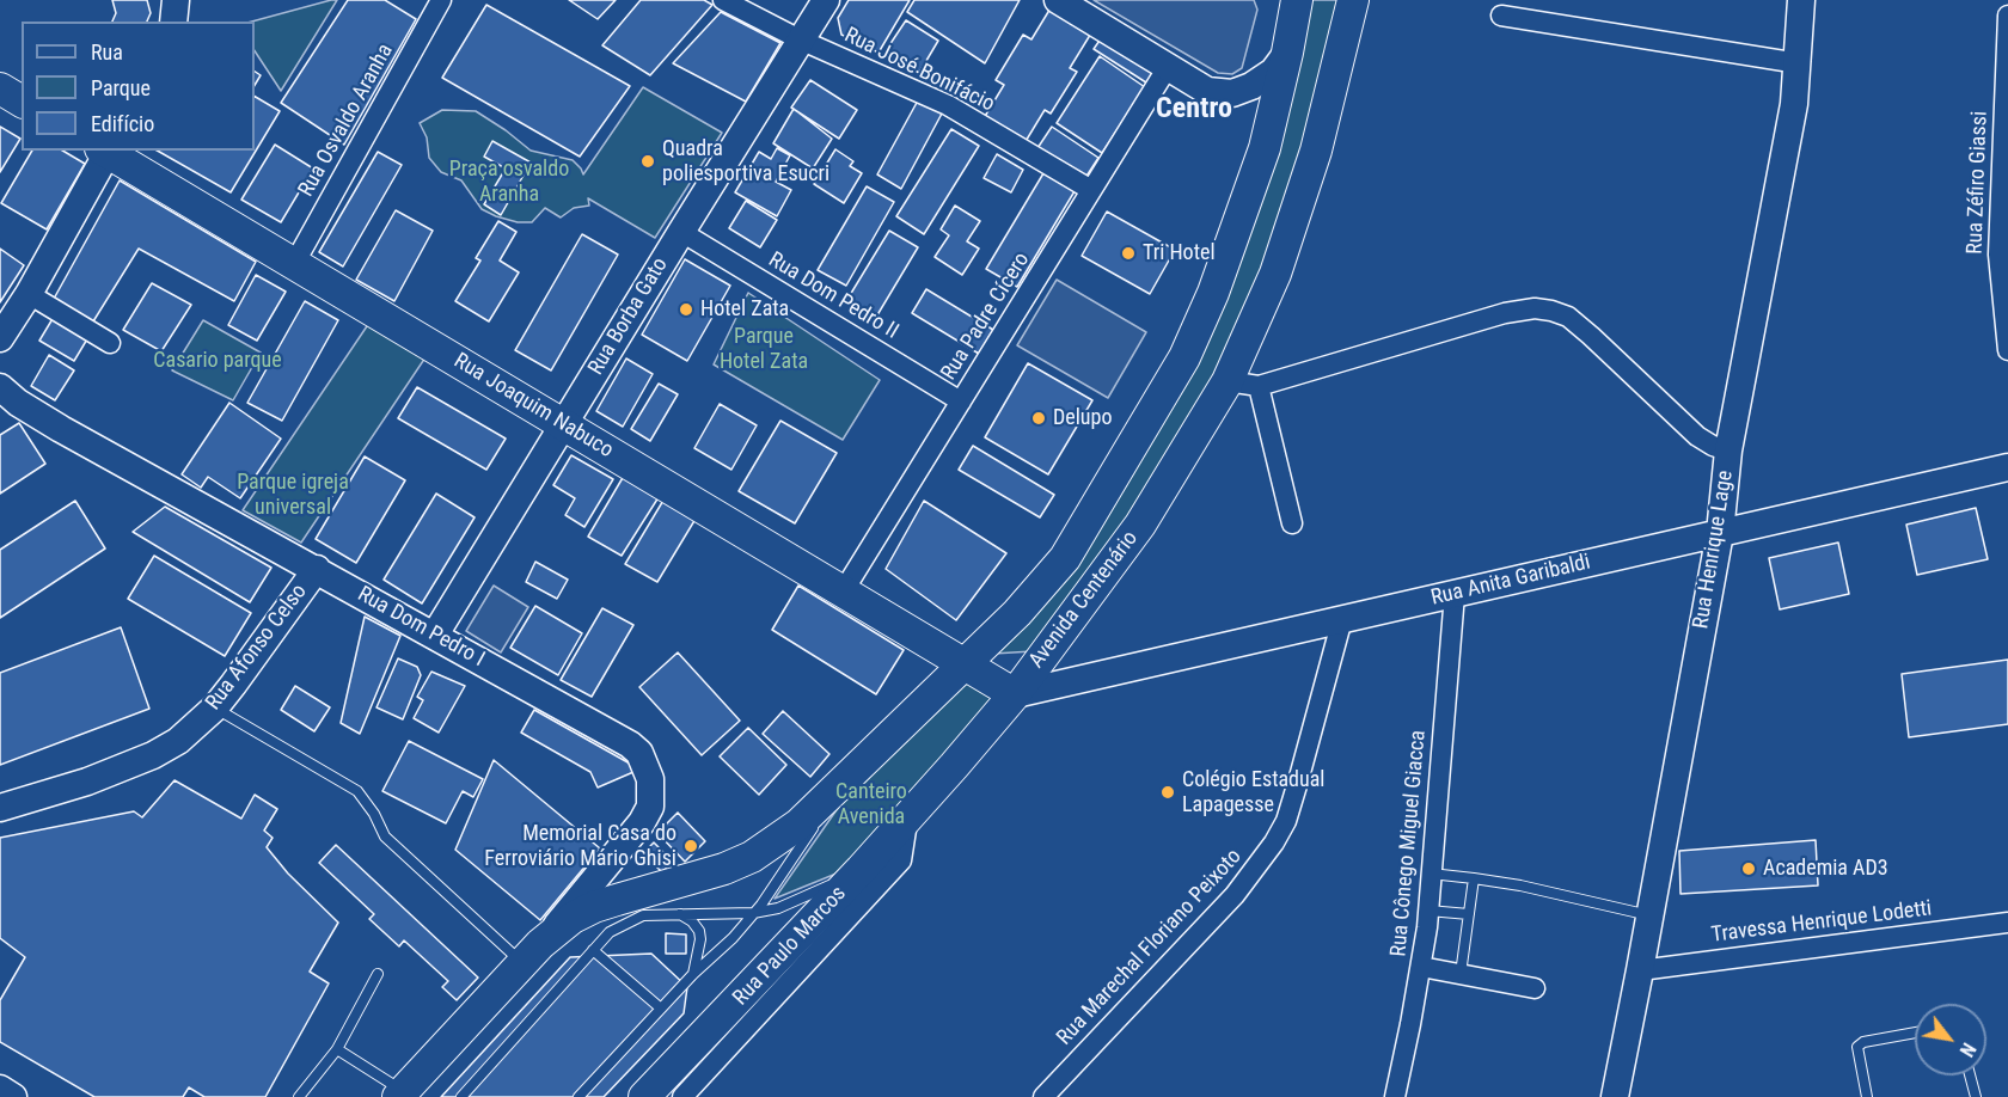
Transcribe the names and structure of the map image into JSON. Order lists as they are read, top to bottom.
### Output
{
  "streets": {
    "main road": ["Rua Joaquim Nabuco", "Avenida Centenário"],
    "street": [
      "Rua José Bonifácio",
      "Rua Osvaldo Aranha",
      "Rua Zéfiro Giassi",
      "Rua Dom Pedro II",
      "Rua Borba Gato",
      "Rua Padre Cícero",
      "Rua Henrique Lage",
      "Rua Anita Garibaldi",
      "Rua Dom Pedro I",
      "Rua Afonso Celso",
      "Rua Cônego Miguel Giacca",
      "Travessa Henrique Lodetti",
      "Rua Paulo Marcos",
      "Rua Marechal Floriano Peixoto"
    ]
  },
  "crossings": [
    ["Rua José Bonifácio", "Rua Borba Gato"],
    ["Rua José Bonifácio", "Rua Padre Cícero"],
    ["Rua Osvaldo Aranha", "Rua Joaquim Nabuco"],
    ["Rua Dom Pedro II", "Rua Borba Gato"],
    ["Rua Dom Pedro II", "Rua Padre Cícero"],
    ["Rua Borba Gato", "Rua Joaquim Nabuco"],
    ["Rua Borba Gato", "Rua Dom Pedro I"],
    ["Rua Padre Cícero", "Rua Joaquim Nabuco"],
    ["Rua Joaquim Nabuco", "Rua Anita Garibaldi"],
    ["Rua Joaquim Nabuco", "Avenida Centenário"],
    ["Rua Henrique Lage", "Rua Anita Garibaldi"],
    ["Rua Henrique Lage", "Travessa Henrique Lodetti"],
    ["Rua Anita Garibaldi", "Avenida Centenário"],
    ["Rua Anita Garibaldi", "Rua Cônego Miguel Giacca"],
    ["Rua Anita Garibaldi", "Rua Marechal Floriano Peixoto"],
    ["Avenida Centenário", "Rua Dom Pedro I"],
    ["Avenida Centenário", "Rua Paulo Marcos"],
    ["Rua Dom Pedro I", "Rua Afonso Celso"]
  ],
  "districts": ["Centro"],
  "parks": [
    "Praça osvaldo Aranha",
    "Parque Hotel Zata",
    "Casario parque",
    "Parque igreja universal",
    "Canteiro Avenida"
  ],
  "places": [
    "Quadra poliesportiva Esucri",
    "Tri Hotel",
    "Hotel Zata",
    "Delupo",
    "Colégio Estadual Lapagesse",
    "Memorial Casa do Ferroviário Mário Ghisi",
    "Academia AD3"
  ],
  "legend": ["Rua", "Parque", "Edifício"],
  "north": "bottom right"
}
